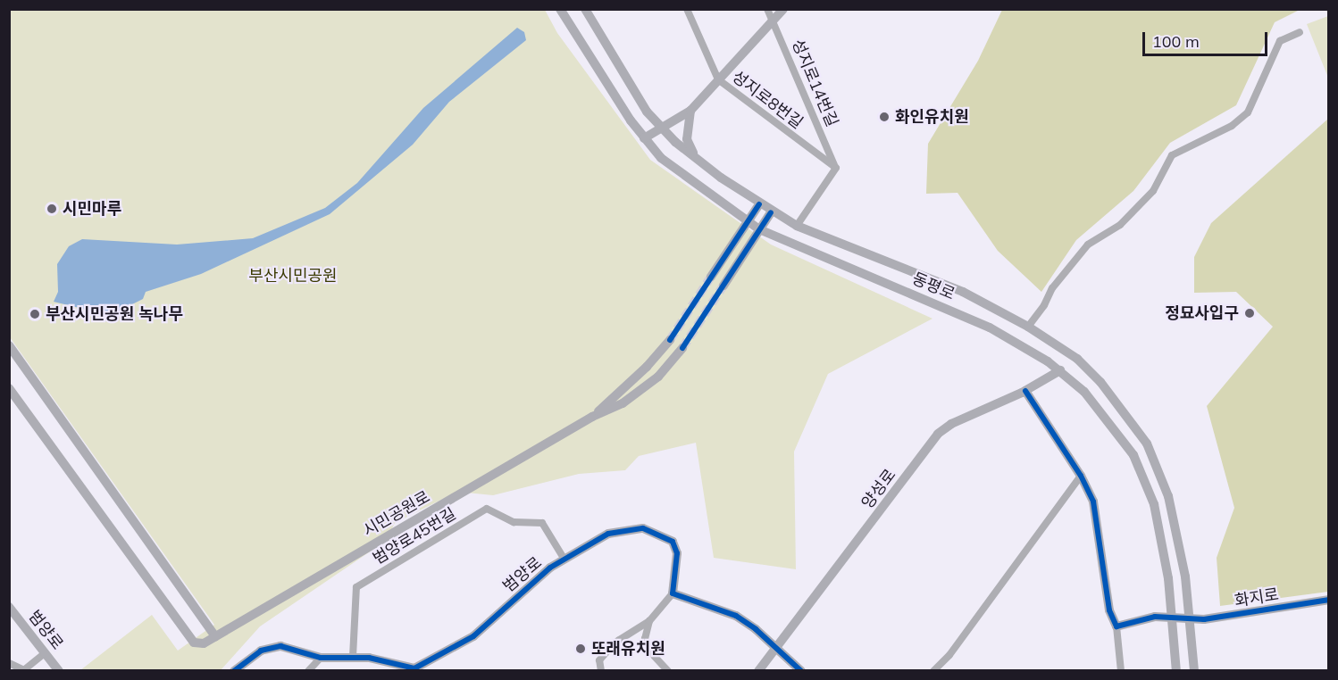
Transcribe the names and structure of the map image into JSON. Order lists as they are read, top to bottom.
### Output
{
  "streets": {
    "main road": [
      "동평로",
      "양성로",
      "시민공원로",
      "범양로",
      "화지로"
    ],
    "street": ["성지로14번길", "성지로8번길", "범양로45번길"]
  },
  "crossings": [
    ["성지로14번길", "성지로8번길"],
    ["동평로", "양성로"],
    ["동평로", "화지로"],
    ["범양로45번길", "범양로"]
  ],
  "parks": ["부산시민공원"],
  "places": [
    "화인유치원",
    "시민마루",
    "정묘사입구",
    "부산시민공원 녹나무",
    "또래유치원"
  ],
  "scale_bar": "100 m"
}
